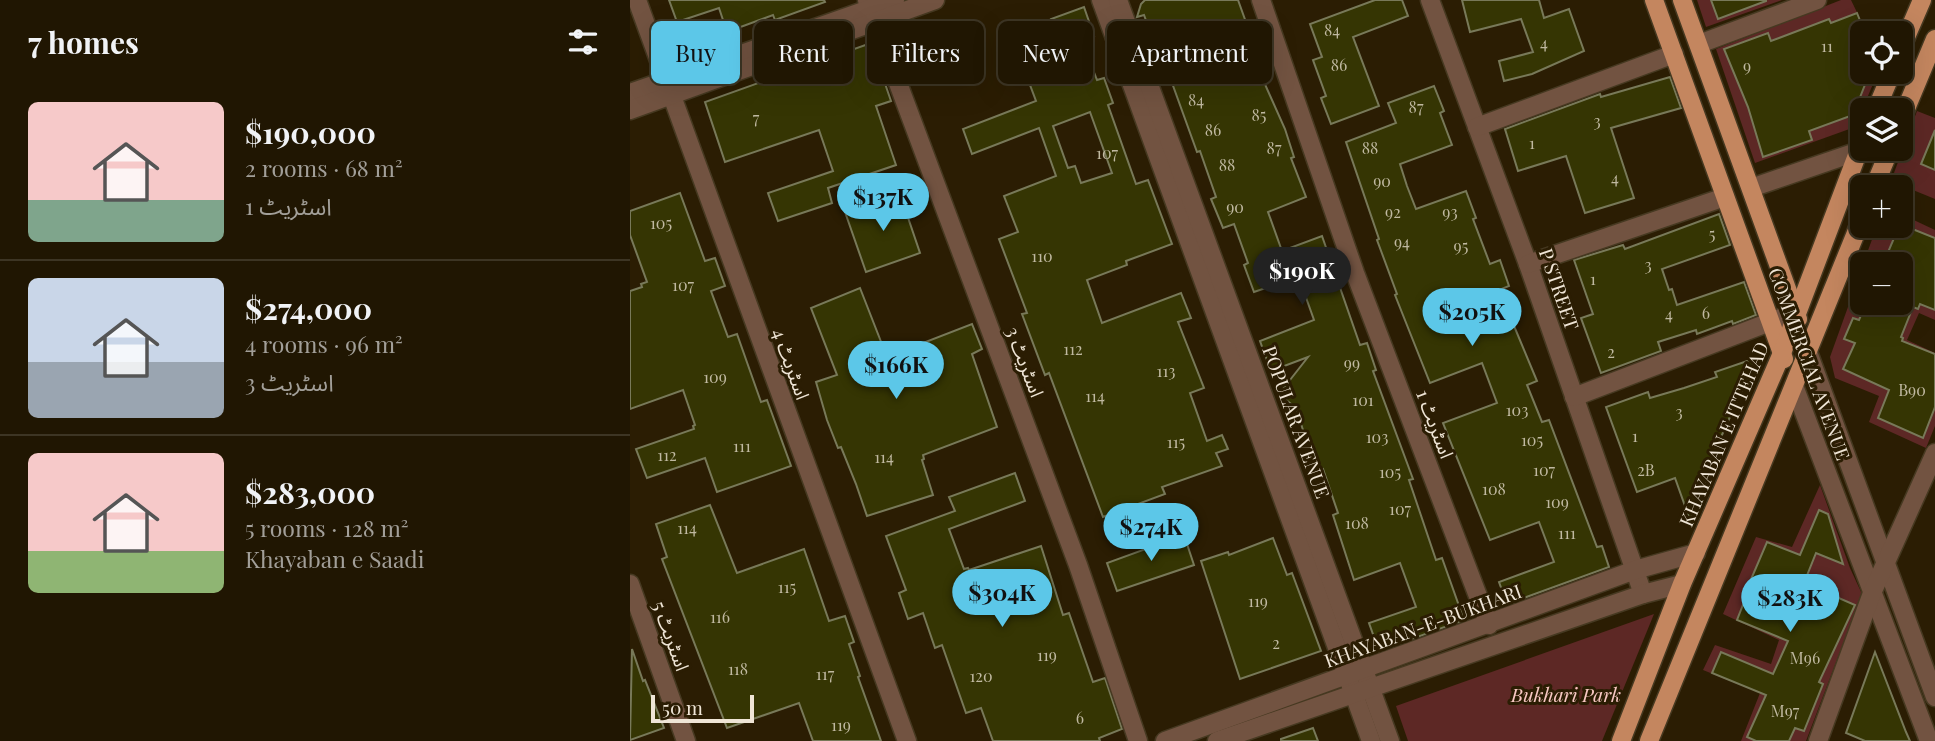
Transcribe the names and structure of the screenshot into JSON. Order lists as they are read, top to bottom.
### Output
{
  "streets": {
    "main road": ["COMMERCIAL AVENUE", "KHAYABAN E ITTEHAD"],
    "street": [
      "P STREET",
      "اسٹریٹ 3",
      "اسٹریٹ 4",
      "POPULAR AVENUE",
      "اسٹریٹ 1",
      "KHAYABAN-E-BUKHARI",
      "اسٹریٹ 5"
    ]
  },
  "crossings": [
    ["P STREET", "KHAYABAN-E-BUKHARI"],
    ["COMMERCIAL AVENUE", "KHAYABAN E ITTEHAD"],
    ["POPULAR AVENUE", "KHAYABAN-E-BUKHARI"],
    ["اسٹریٹ 1", "KHAYABAN-E-BUKHARI"],
    ["KHAYABAN E ITTEHAD", "KHAYABAN-E-BUKHARI"]
  ],
  "parks": ["Bukhari Park"],
  "house_numbers": [
    "84",
    "4",
    "11",
    "86",
    "9",
    "84",
    "87",
    "85",
    "7",
    "3",
    "86",
    "1",
    "87",
    "88",
    "107",
    "88",
    "4",
    "90",
    "90",
    "92",
    "93",
    "105",
    "5",
    "94",
    "95",
    "110",
    "3",
    "1",
    "107",
    "6",
    "4",
    "112",
    "2",
    "99",
    "113",
    "109",
    "B90",
    "114",
    "101",
    "103",
    "3",
    "1",
    "103",
    "105",
    "115",
    "111",
    "112",
    "114",
    "107",
    "2B",
    "105",
    "108",
    "109",
    "107",
    "108",
    "114",
    "111",
    "115",
    "119",
    "116",
    "2",
    "119",
    "M96",
    "118",
    "117",
    "120",
    "M97",
    "6",
    "119"
  ],
  "scale_bar": "50 m",
  "page": {
    "heading": "7 homes",
    "map_buttons": ["+", "−"],
    "chip": [
      "Buy",
      "Rent",
      "Filters",
      "New",
      "Apartment"
    ],
    "list": [
      {
        "name": "$190,000",
        "note": "2 rooms · 68 m² · اسٹریٹ 1"
      },
      {
        "name": "$274,000",
        "note": "4 rooms · 96 m² · اسٹریٹ 3"
      },
      {
        "name": "$283,000",
        "note": "5 rooms · 128 m² · Khayaban e Saadi"
      }
    ],
    "price": [
      "$137K",
      "$190K",
      "$205K",
      "$166K",
      "$274K",
      "$304K",
      "$283K"
    ],
    "scale": "50 m"
  }
}
